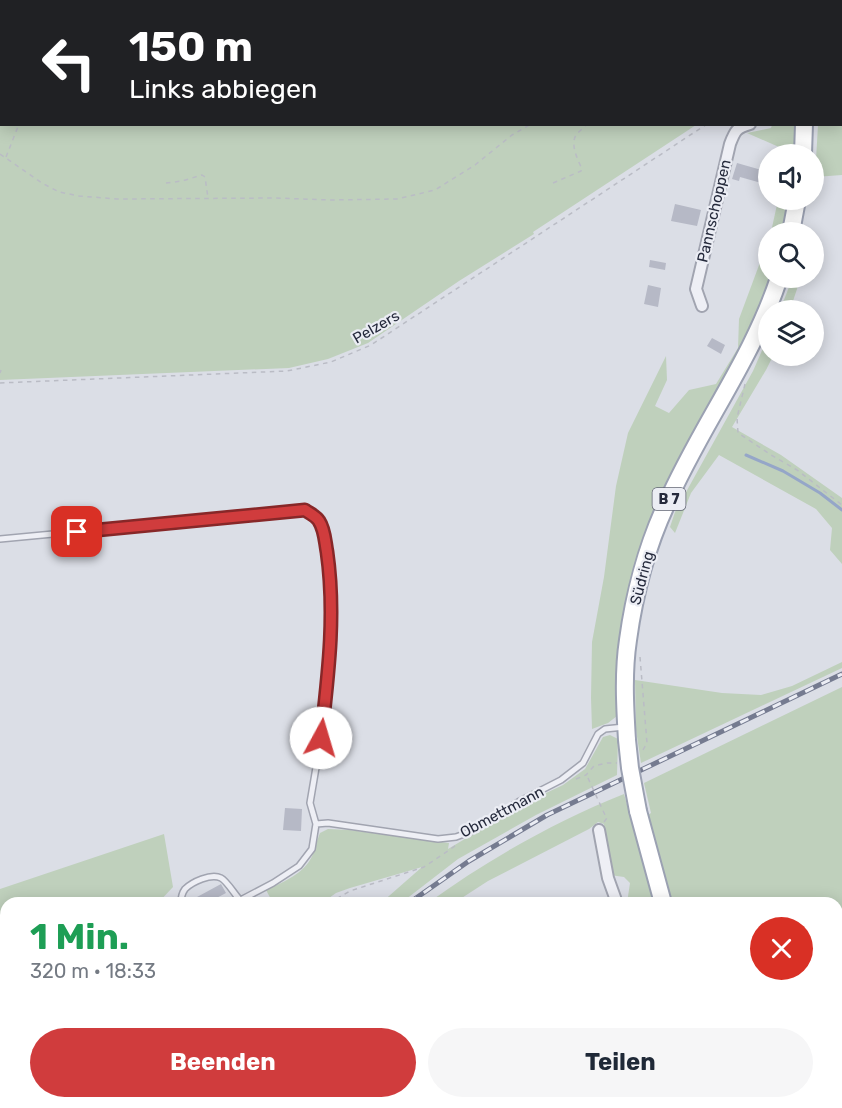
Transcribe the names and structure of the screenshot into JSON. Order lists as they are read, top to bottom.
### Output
{
  "streets": {
    "main road": ["B 7", "Südring"],
    "street": ["Pannschoppen"],
    "lane": ["Obmettmann"],
    "path": ["Pelzers"]
  },
  "crossings": [
    ["Südring", "Obmettmann"]
  ],
  "page": {
    "turn": ["150 m", "Links abbiegen"],
    "heading": ["1 Min.", "320 m · 18:33"],
    "buttons": ["Beenden", "Teilen"]
  }
}
